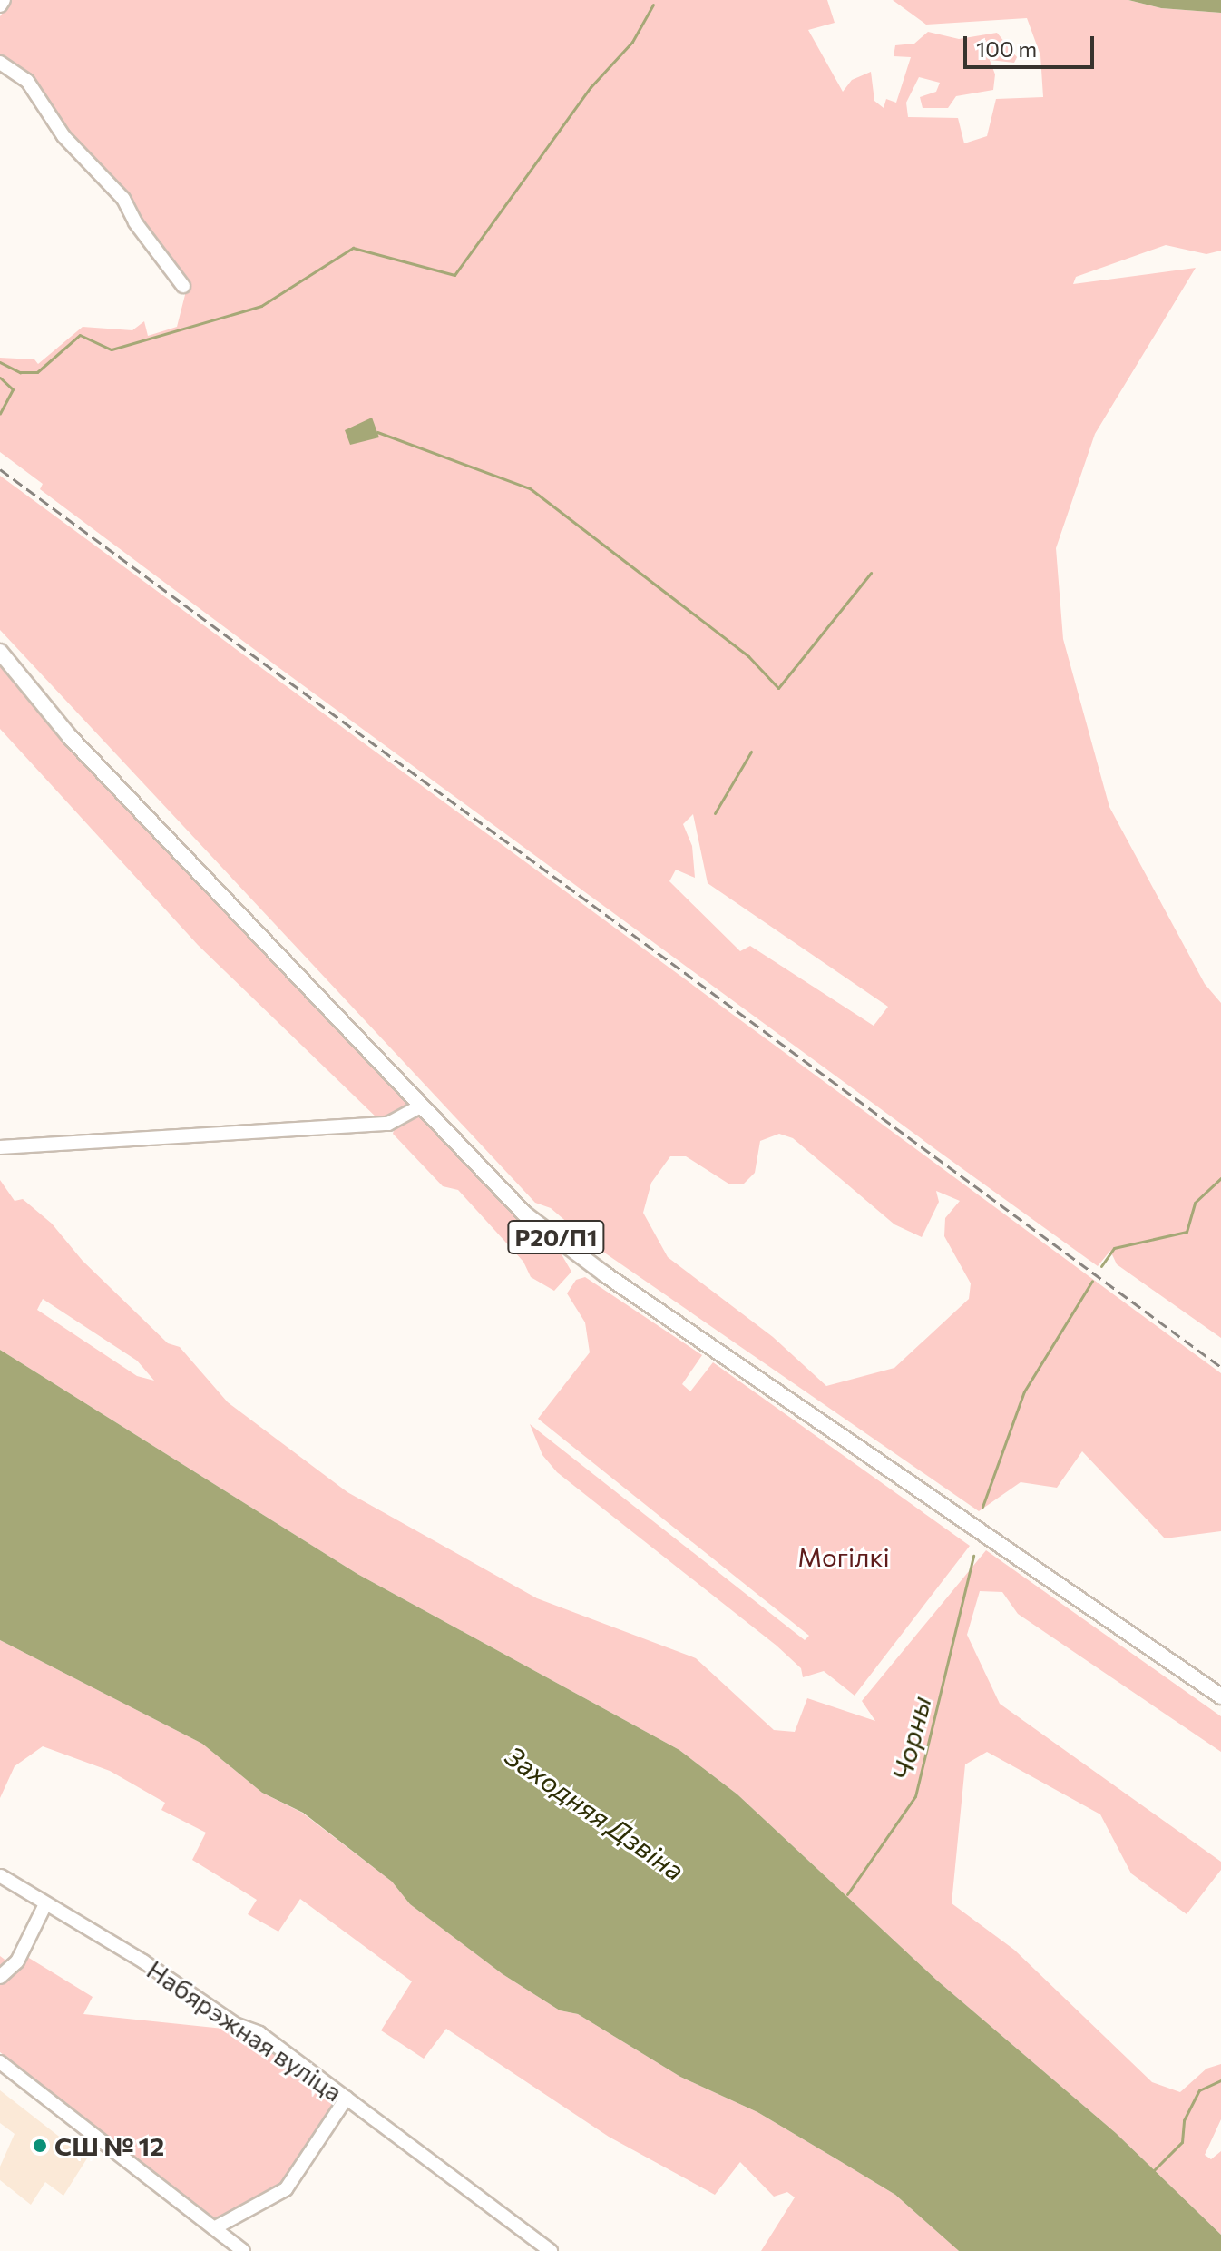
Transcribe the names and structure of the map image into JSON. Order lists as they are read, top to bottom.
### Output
{
  "streets": {
    "main road": ["Р20/П1"],
    "street": ["Набярэжная вуліца"]
  },
  "water": ["Чорны", "Заходняя Дзвіна"],
  "parks": ["Могілкі"],
  "places": ["СШ № 12"],
  "scale_bar": "100 m"
}
